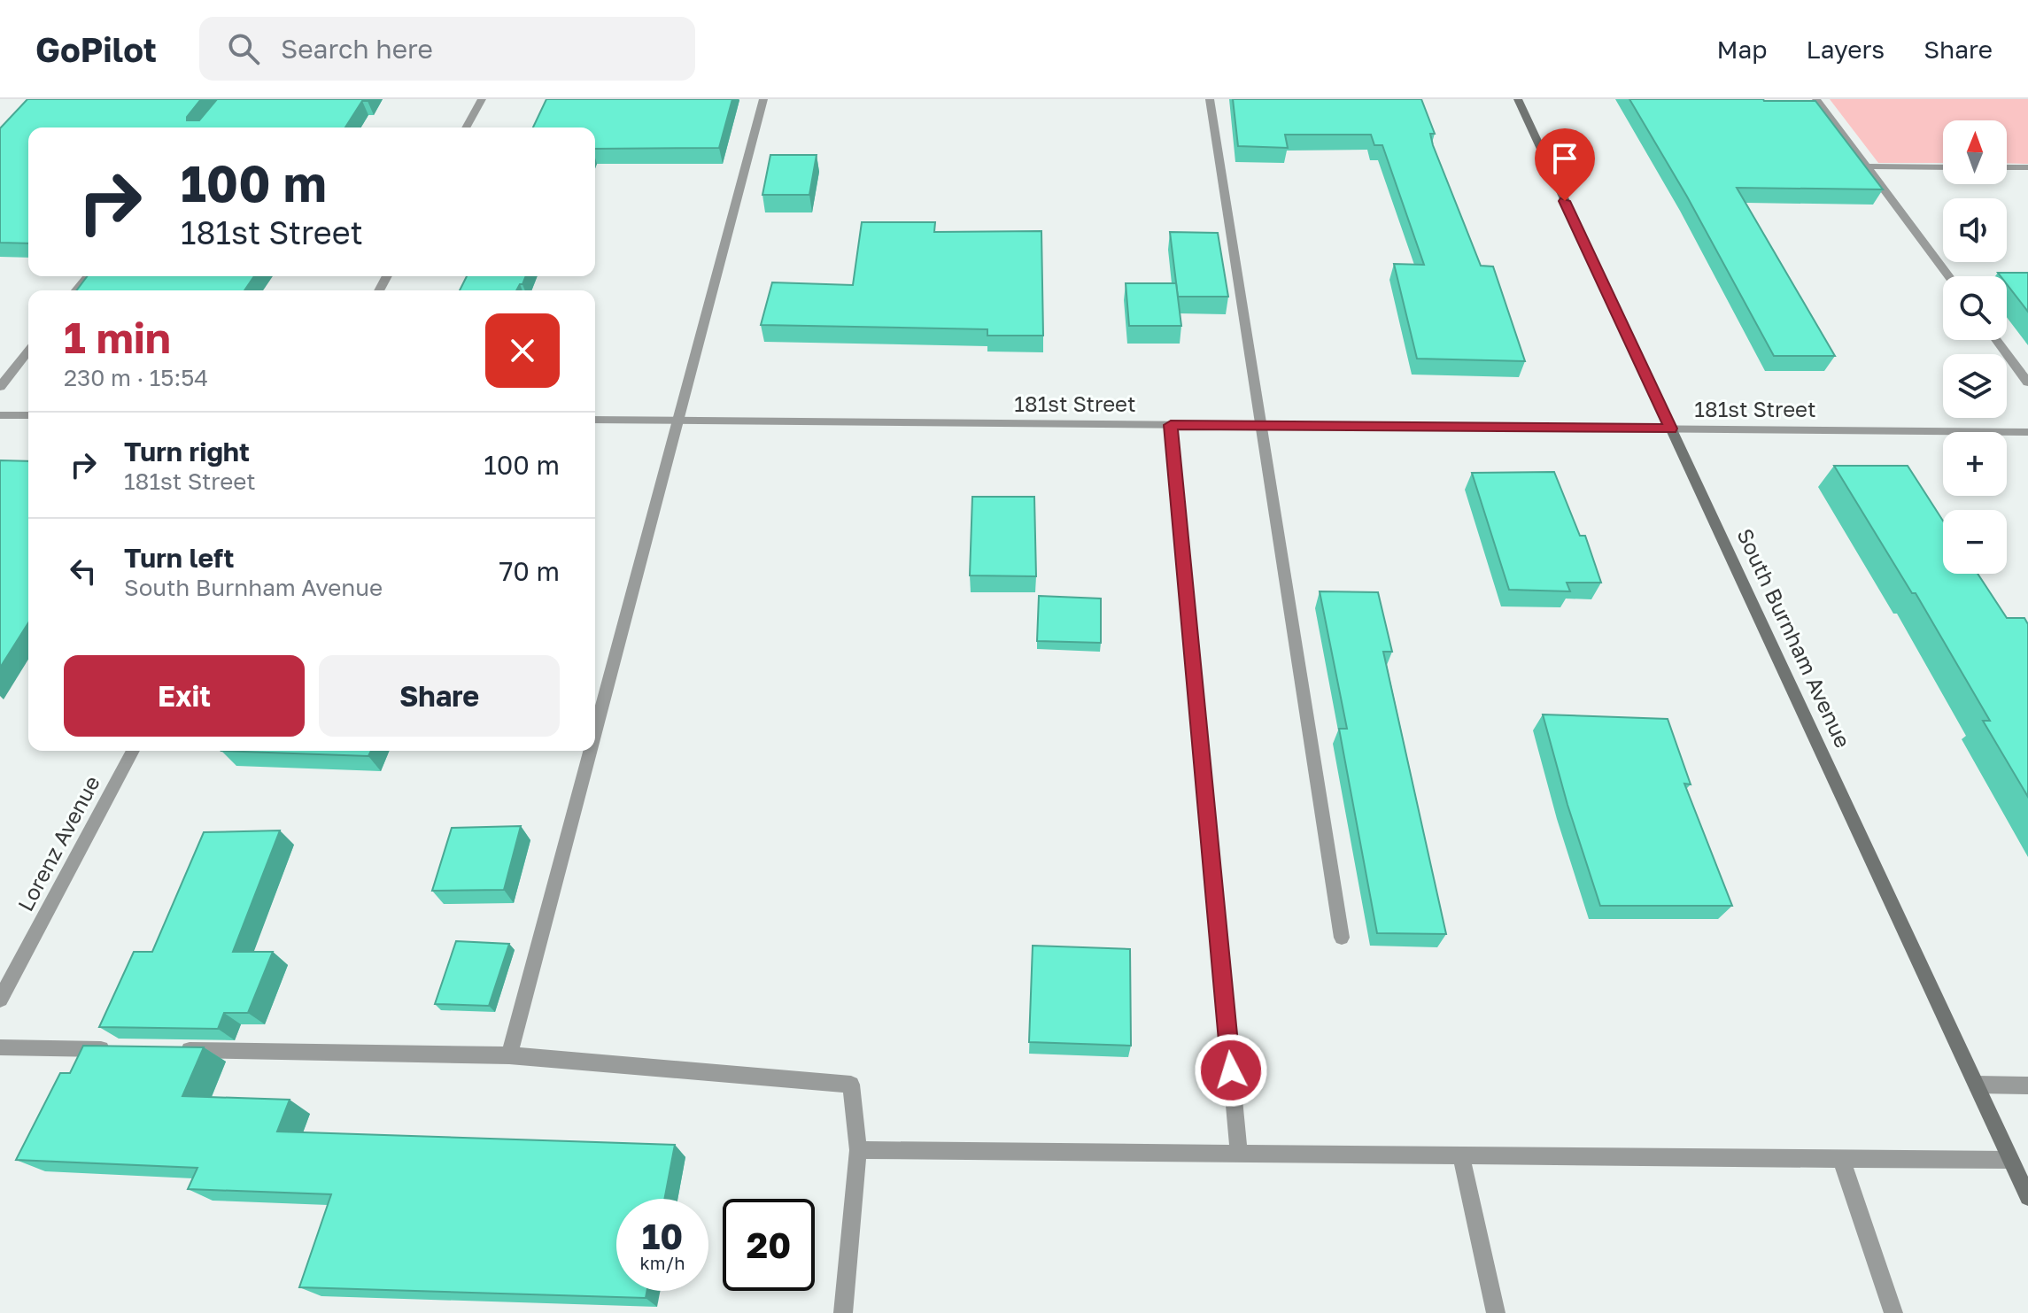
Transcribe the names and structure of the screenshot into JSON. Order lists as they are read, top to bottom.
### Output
{
  "streets": {
    "main road": ["South Burnham Avenue"],
    "street": ["181st Street", "Lorenz Avenue"]
  },
  "crossings": [
    ["181st Street", "South Burnham Avenue"]
  ],
  "north": "top",
  "page": {
    "header": "GoPilot",
    "search": "Search here",
    "nav": ["Map", "Layers", "Share"],
    "map_buttons": ["+", "−"],
    "turn": ["100 m", "181st Street"],
    "heading": ["1 min", "230 m · 15:54"],
    "list": [
      {
        "name": "Turn right",
        "note": "181st Street",
        "value": "100 m"
      },
      {
        "name": "Turn left",
        "note": "South Burnham Avenue",
        "value": "70 m"
      }
    ],
    "buttons": ["Exit", "Share"],
    "speed": "10 km/h",
    "limit": "20"
  }
}
